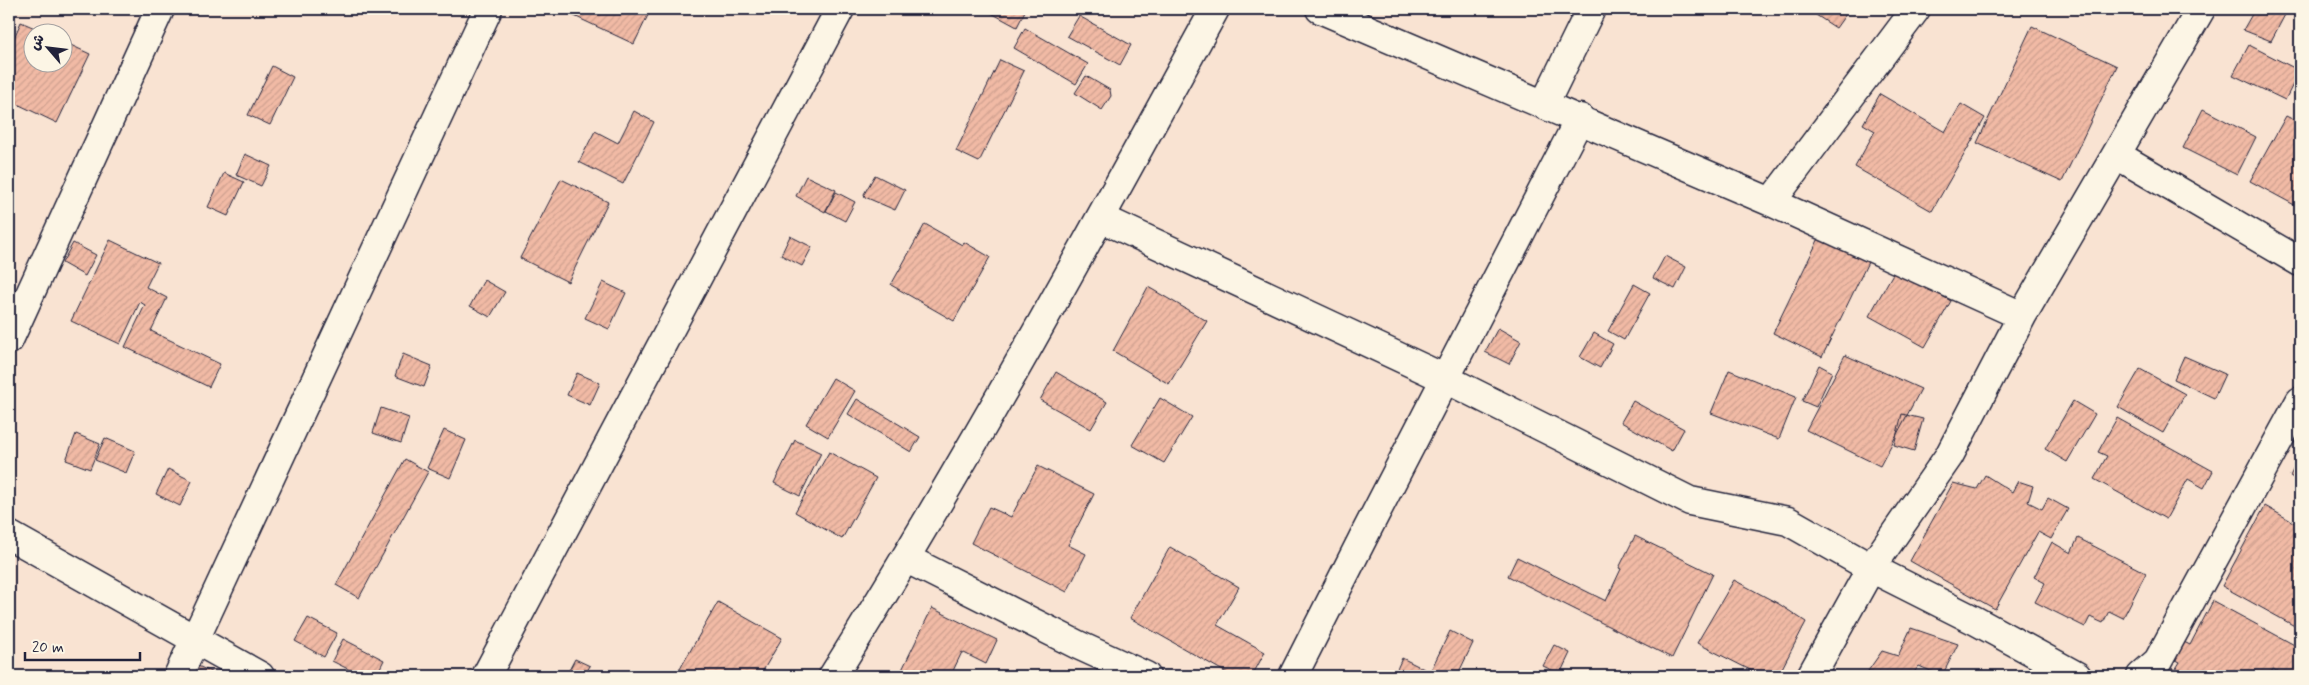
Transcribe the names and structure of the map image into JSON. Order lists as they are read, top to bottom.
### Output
{
  "scale_bar": "20 m",
  "north": "top left"
}
